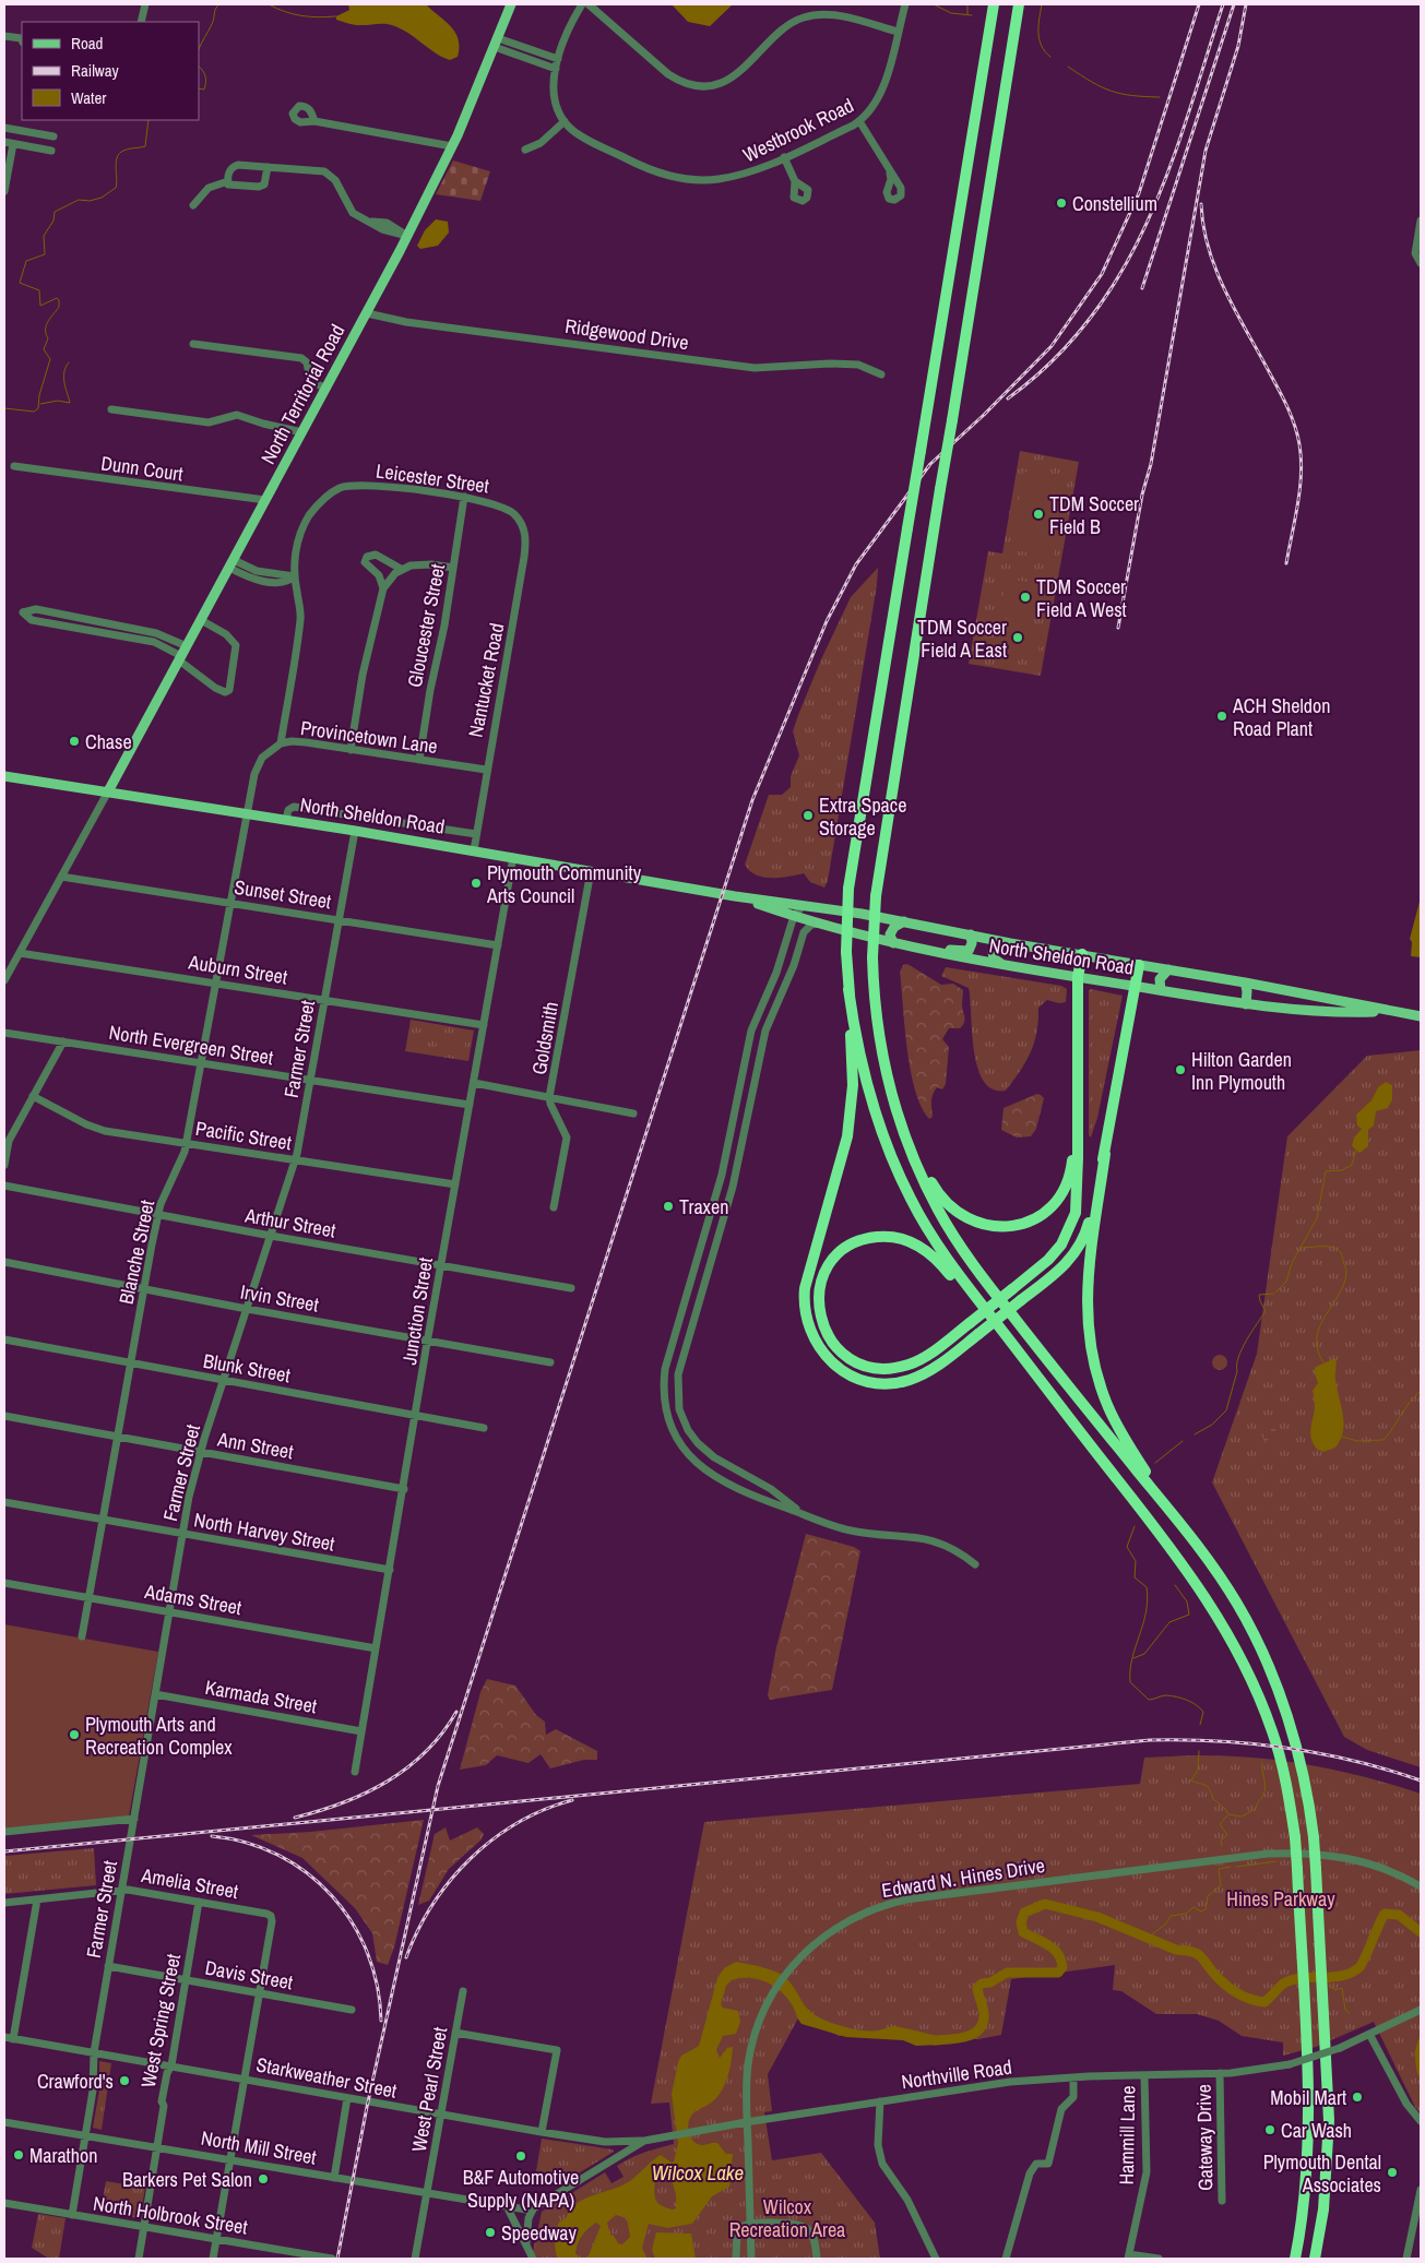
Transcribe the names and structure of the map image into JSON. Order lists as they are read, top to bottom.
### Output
{
  "streets": {
    "main road": ["North Territorial Road", "North Sheldon Road"],
    "street": [
      "Westbrook Road",
      "Ridgewood Drive",
      "Dunn Court",
      "Leicester Street",
      "Gloucester Street",
      "Nantucket Road",
      "Provincetown Lane",
      "Sunset Street",
      "Auburn Street",
      "Goldsmith",
      "North Evergreen Street",
      "Farmer Street",
      "Pacific Street",
      "Arthur Street",
      "Blanche Street",
      "Irvin Street",
      "Junction Street",
      "Blunk Street",
      "Ann Street",
      "North Harvey Street",
      "Adams Street",
      "Karmada Street",
      "Edward N. Hines Drive",
      "Amelia Street",
      "Davis Street",
      "West Spring Street",
      "Northville Road",
      "Starkweather Street",
      "West Pearl Street",
      "Hammill Lane",
      "Gateway Drive",
      "North Mill Street",
      "North Holbrook Street"
    ]
  },
  "crossings": [
    ["Ridgewood Drive", "North Territorial Road"],
    ["North Territorial Road", "Dunn Court"],
    ["North Territorial Road", "North Sheldon Road"],
    ["Leicester Street", "Gloucester Street"],
    ["Leicester Street", "Nantucket Road"],
    ["Gloucester Street", "Provincetown Lane"],
    ["Nantucket Road", "Provincetown Lane"],
    ["Nantucket Road", "North Sheldon Road"],
    ["Provincetown Lane", "Blanche Street"],
    ["North Sheldon Road", "Goldsmith"],
    ["North Sheldon Road", "Farmer Street"],
    ["North Sheldon Road", "Blanche Street"],
    ["North Sheldon Road", "Junction Street"],
    ["Sunset Street", "Farmer Street"],
    ["Sunset Street", "Blanche Street"],
    ["Sunset Street", "Junction Street"],
    ["Auburn Street", "Farmer Street"],
    ["Auburn Street", "Blanche Street"],
    ["Auburn Street", "Junction Street"],
    ["North Evergreen Street", "Farmer Street"],
    ["North Evergreen Street", "Blanche Street"],
    ["North Evergreen Street", "Junction Street"],
    ["Farmer Street", "Pacific Street"],
    ["Farmer Street", "Arthur Street"],
    ["Farmer Street", "Irvin Street"],
    ["Farmer Street", "Blunk Street"],
    ["Farmer Street", "Ann Street"],
    ["Farmer Street", "North Harvey Street"],
    ["Farmer Street", "Adams Street"],
    ["Farmer Street", "Karmada Street"],
    ["Farmer Street", "Amelia Street"],
    ["Farmer Street", "Davis Street"],
    ["Farmer Street", "Starkweather Street"],
    ["Farmer Street", "North Mill Street"],
    ["Farmer Street", "North Holbrook Street"],
    ["Pacific Street", "Blanche Street"],
    ["Pacific Street", "Junction Street"],
    ["Arthur Street", "Blanche Street"],
    ["Arthur Street", "Junction Street"],
    ["Blanche Street", "Irvin Street"],
    ["Blanche Street", "Blunk Street"],
    ["Blanche Street", "Ann Street"],
    ["Blanche Street", "North Harvey Street"],
    ["Blanche Street", "Adams Street"],
    ["Irvin Street", "Junction Street"],
    ["Junction Street", "Blunk Street"],
    ["Junction Street", "Ann Street"],
    ["Junction Street", "North Harvey Street"],
    ["Junction Street", "Adams Street"],
    ["Junction Street", "Karmada Street"],
    ["Edward N. Hines Drive", "Northville Road"],
    ["Amelia Street", "Davis Street"],
    ["Amelia Street", "West Spring Street"],
    ["Davis Street", "West Spring Street"],
    ["West Spring Street", "Starkweather Street"],
    ["West Spring Street", "North Mill Street"],
    ["West Spring Street", "North Holbrook Street"],
    ["Northville Road", "Starkweather Street"],
    ["Northville Road", "Hammill Lane"],
    ["Northville Road", "Gateway Drive"],
    ["Starkweather Street", "West Pearl Street"],
    ["West Pearl Street", "North Mill Street"]
  ],
  "water": ["Wilcox Lake"],
  "parks": ["Hines Parkway", "Wilcox Recreation Area"],
  "places": [
    "Constellium",
    "TDM Soccer Field B",
    "TDM Soccer Field A West",
    "TDM Soccer Field A East",
    "ACH Sheldon Road Plant",
    "Chase",
    "Extra Space Storage",
    "Plymouth Community Arts Council",
    "Hilton Garden Inn Plymouth",
    "Traxen",
    "Plymouth Arts and Recreation Complex",
    "Crawford's",
    "Mobil Mart",
    "Car Wash",
    "Marathon",
    "B&F Automotive Supply (NAPA)",
    "Plymouth Dental Associates",
    "Barkers Pet Salon",
    "Speedway"
  ],
  "legend": ["Road", "Railway", "Water"]
}
